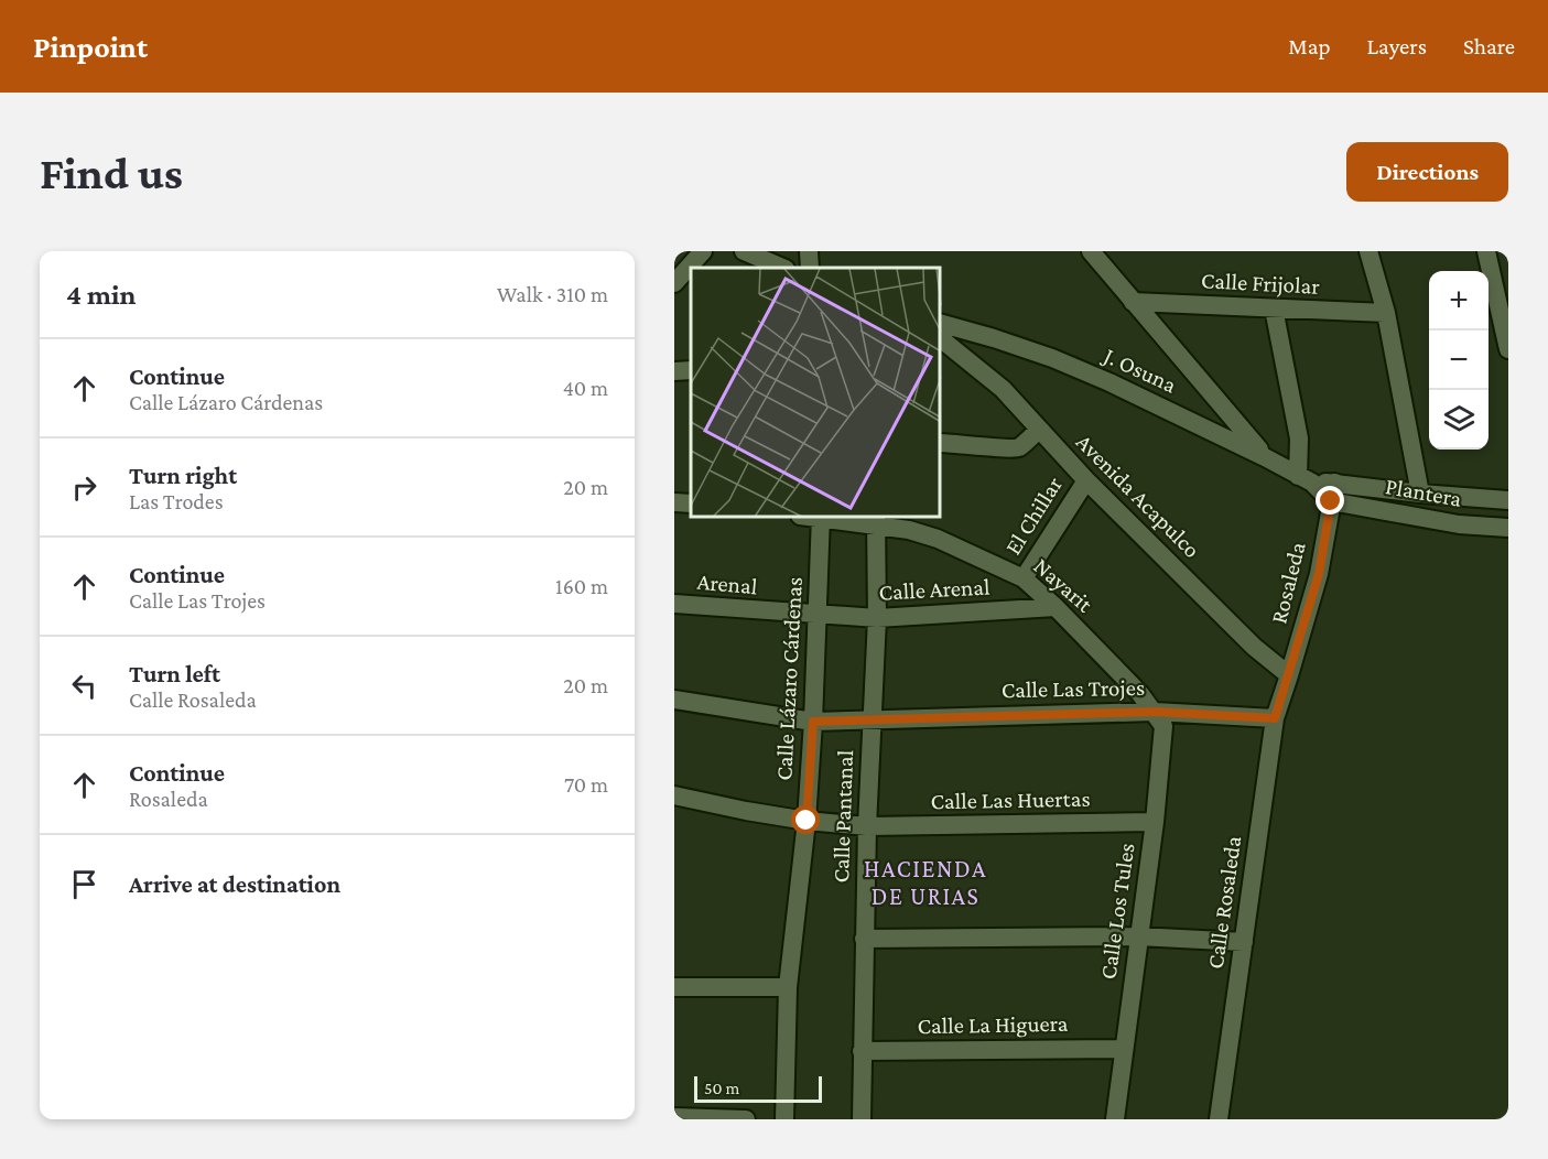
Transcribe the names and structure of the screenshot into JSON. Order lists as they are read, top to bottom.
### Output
{
  "streets": {
    "street": [
      "Calle Frijolar",
      "J. Osuna",
      "Plantera",
      "Avenida Acapulco",
      "El Chillar",
      "Rosaleda",
      "Arenal",
      "Nayarit",
      "Calle Arenal",
      "Calle Lázaro Cárdenas",
      "Calle Las Trojes",
      "Calle Las Huertas",
      "Calle Pantanal",
      "Calle Rosaleda",
      "Calle Los Tules",
      "Calle La Higuera"
    ]
  },
  "crossings": [
    ["J. Osuna", "Plantera"],
    ["J. Osuna", "Rosaleda"],
    ["Plantera", "Rosaleda"],
    ["Avenida Acapulco", "El Chillar"],
    ["Avenida Acapulco", "Rosaleda"],
    ["Avenida Acapulco", "Calle Rosaleda"],
    ["El Chillar", "Nayarit"],
    ["Rosaleda", "Calle Rosaleda"],
    ["Arenal", "Calle Arenal"],
    ["Arenal", "Calle Lázaro Cárdenas"],
    ["Nayarit", "Calle Arenal"],
    ["Nayarit", "Calle Las Trojes"],
    ["Nayarit", "Calle Pantanal"],
    ["Nayarit", "Calle Los Tules"],
    ["Calle Arenal", "Calle Lázaro Cárdenas"],
    ["Calle Arenal", "Calle Pantanal"],
    ["Calle Lázaro Cárdenas", "Calle Las Trojes"],
    ["Calle Lázaro Cárdenas", "Calle Las Huertas"],
    ["Calle Las Trojes", "Calle Pantanal"],
    ["Calle Las Trojes", "Calle Rosaleda"],
    ["Calle Las Trojes", "Calle Los Tules"],
    ["Calle Las Huertas", "Calle Pantanal"],
    ["Calle Las Huertas", "Calle Los Tules"],
    ["Calle Pantanal", "Calle La Higuera"],
    ["Calle Los Tules", "Calle La Higuera"]
  ],
  "districts": ["HACIENDA DE URIAS"],
  "scale_bar": "50 m",
  "page": {
    "header": "Pinpoint",
    "nav": ["Map", "Layers", "Share"],
    "buttons": "Directions",
    "title": "Find us",
    "heading": ["4 min", "Walk · 310 m"],
    "map_buttons": ["+", "−"],
    "list": [
      ["Continue", "Calle Lázaro Cárdenas", "40 m"],
      ["Turn right", "Las Trodes", "20 m"],
      ["Continue", "Calle Las Trojes", "160 m"],
      ["Turn left", "Calle Rosaleda", "20 m"],
      ["Continue", "Rosaleda", "70 m"],
      "Arrive at destination"
    ],
    "scale": "50 m"
  }
}
